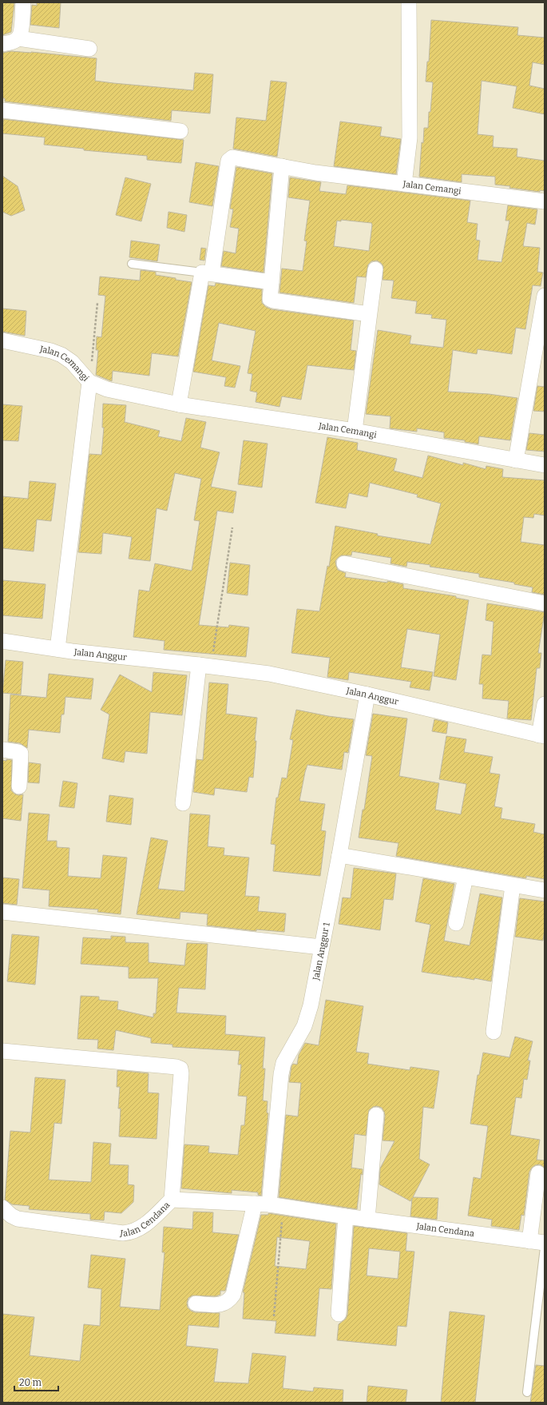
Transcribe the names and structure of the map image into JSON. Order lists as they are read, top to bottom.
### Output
{
  "streets": {
    "street": [
      "Jalan Cemangi",
      "Jalan Anggur",
      "Jalan Anggur 1",
      "Jalan Cendana"
    ]
  },
  "crossings": [
    ["Jalan Anggur", "Jalan Anggur 1"],
    ["Jalan Anggur 1", "Jalan Cendana"]
  ],
  "scale_bar": "20 m"
}
